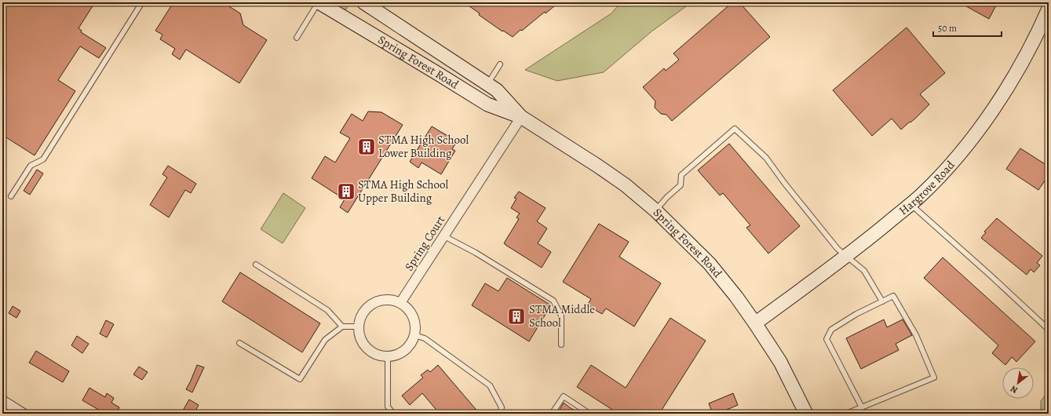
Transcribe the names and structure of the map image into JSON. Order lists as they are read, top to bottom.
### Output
{
  "streets": {
    "main road": ["Spring Forest Road", "Hargrove Road"],
    "street": ["Spring Court"]
  },
  "crossings": [
    ["Spring Forest Road", "Hargrove Road"],
    ["Spring Forest Road", "Spring Court"]
  ],
  "places": {
    "building": ["STMA High School Lower Building", "STMA High School Upper Building", "STMA Middle School"]
  },
  "scale_bar": "50 m",
  "north": "bottom left"
}
